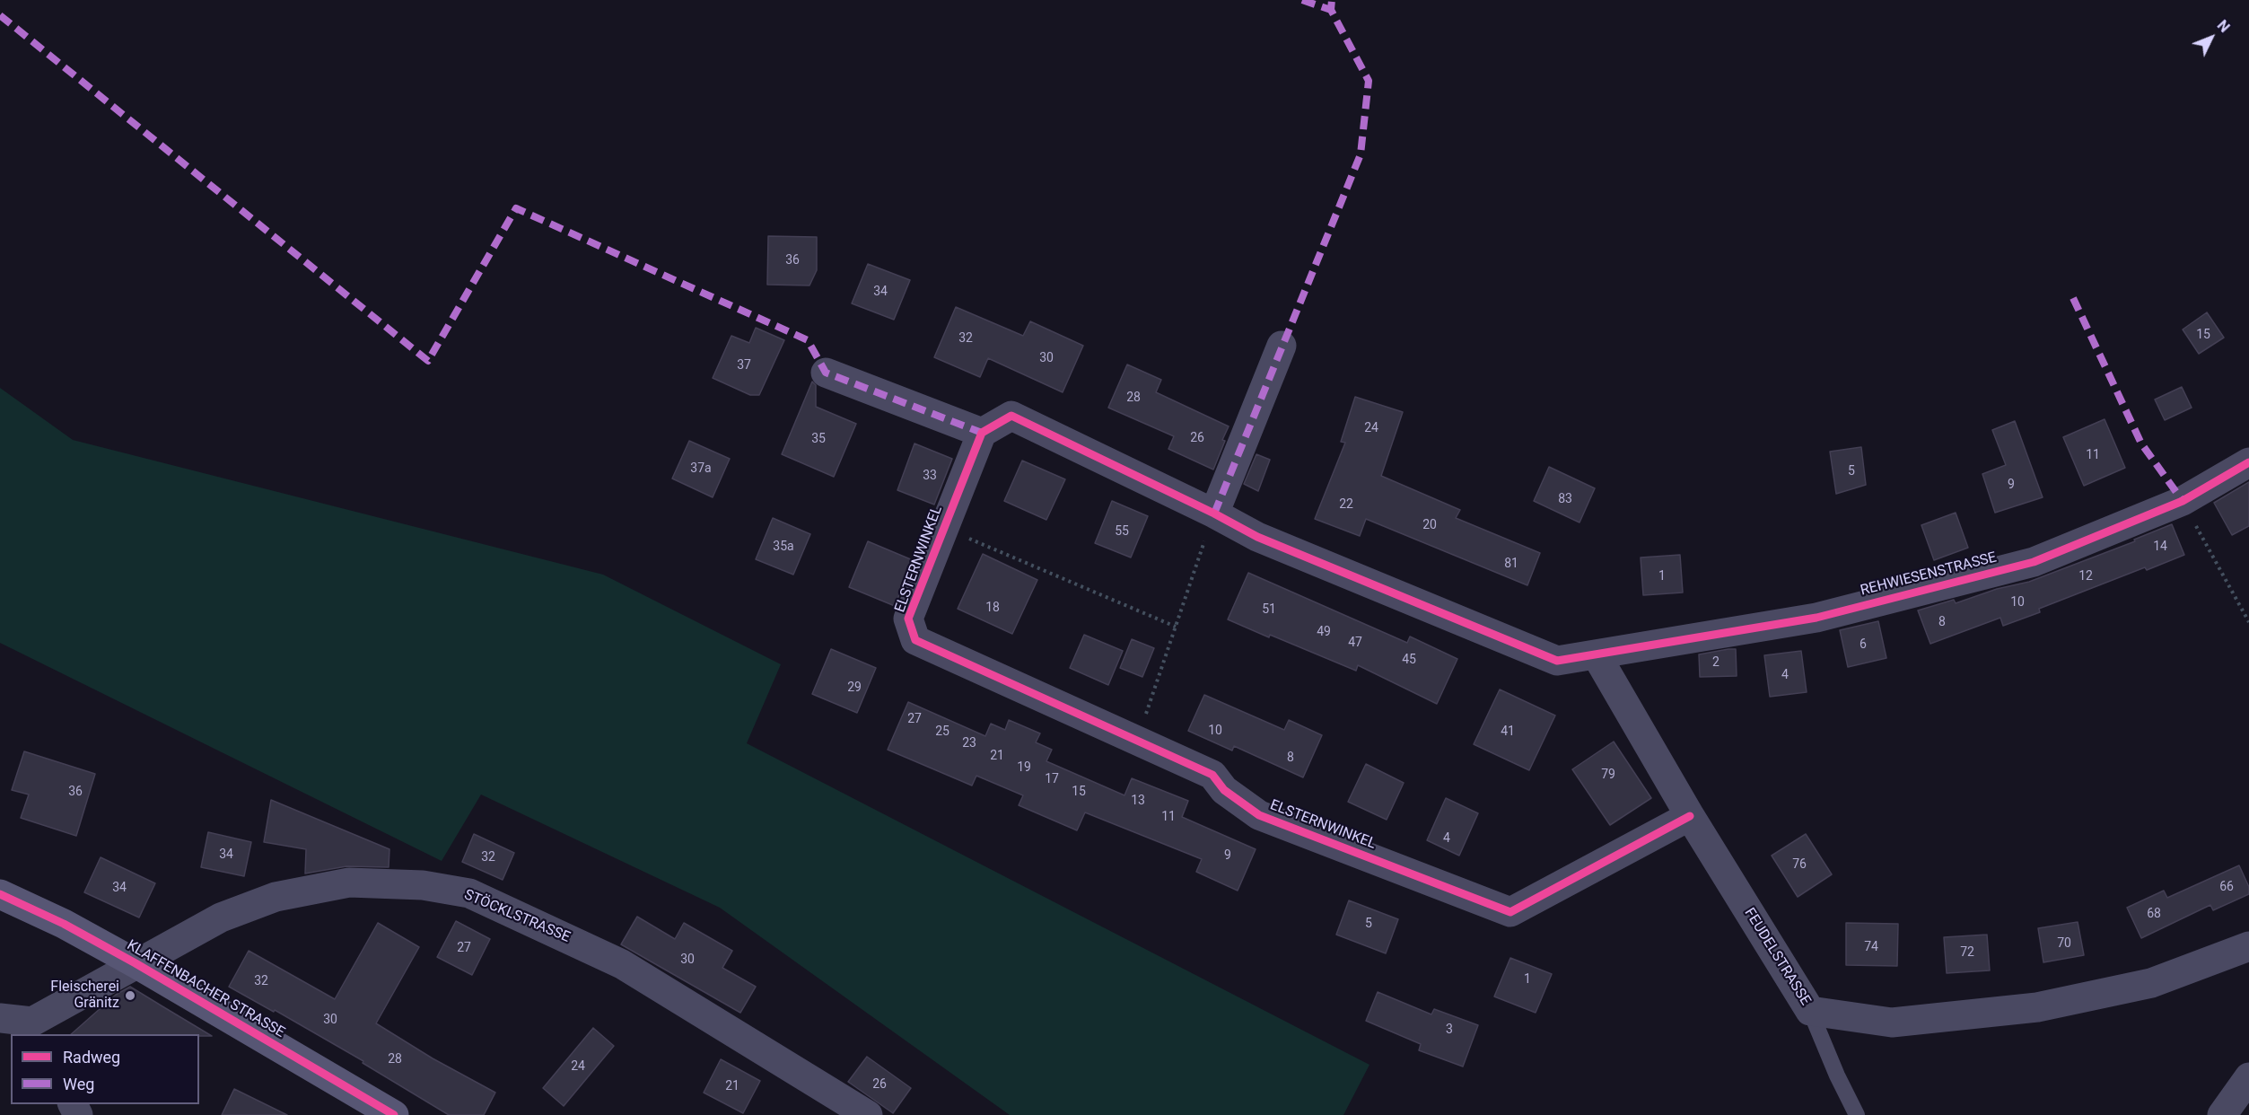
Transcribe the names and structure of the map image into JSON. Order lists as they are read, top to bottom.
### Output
{
  "streets": {
    "main road": ["KLAFFENBACHER STRASSE"],
    "street": [
      "ELSTERNWINKEL",
      "REHWIESENSTRASSE",
      "STÖCKLSTRASSE",
      "FEUDELSTRASSE"
    ]
  },
  "crossings": [
    ["ELSTERNWINKEL", "FEUDELSTRASSE"],
    ["REHWIESENSTRASSE", "FEUDELSTRASSE"],
    ["STÖCKLSTRASSE", "KLAFFENBACHER STRASSE"]
  ],
  "places": ["Fleischerei Gränitz"],
  "house_numbers": [
    "36",
    "34",
    "15",
    "32",
    "30",
    "37",
    "28",
    "24",
    "26",
    "35",
    "11",
    "37a",
    "5",
    "33",
    "9",
    "83",
    "22",
    "20",
    "55",
    "35a",
    "14",
    "81",
    "1",
    "12",
    "10",
    "18",
    "51",
    "8",
    "49",
    "47",
    "6",
    "45",
    "2",
    "4",
    "29",
    "27",
    "10",
    "25",
    "41",
    "23",
    "21",
    "8",
    "19",
    "79",
    "17",
    "36",
    "15",
    "13",
    "11",
    "4",
    "34",
    "9",
    "32",
    "76",
    "66",
    "34",
    "68",
    "5",
    "70",
    "74",
    "27",
    "72",
    "30",
    "1",
    "32",
    "30",
    "3",
    "28",
    "24",
    "26",
    "21"
  ],
  "legend": ["Radweg", "Weg"],
  "north": "top right"
}
